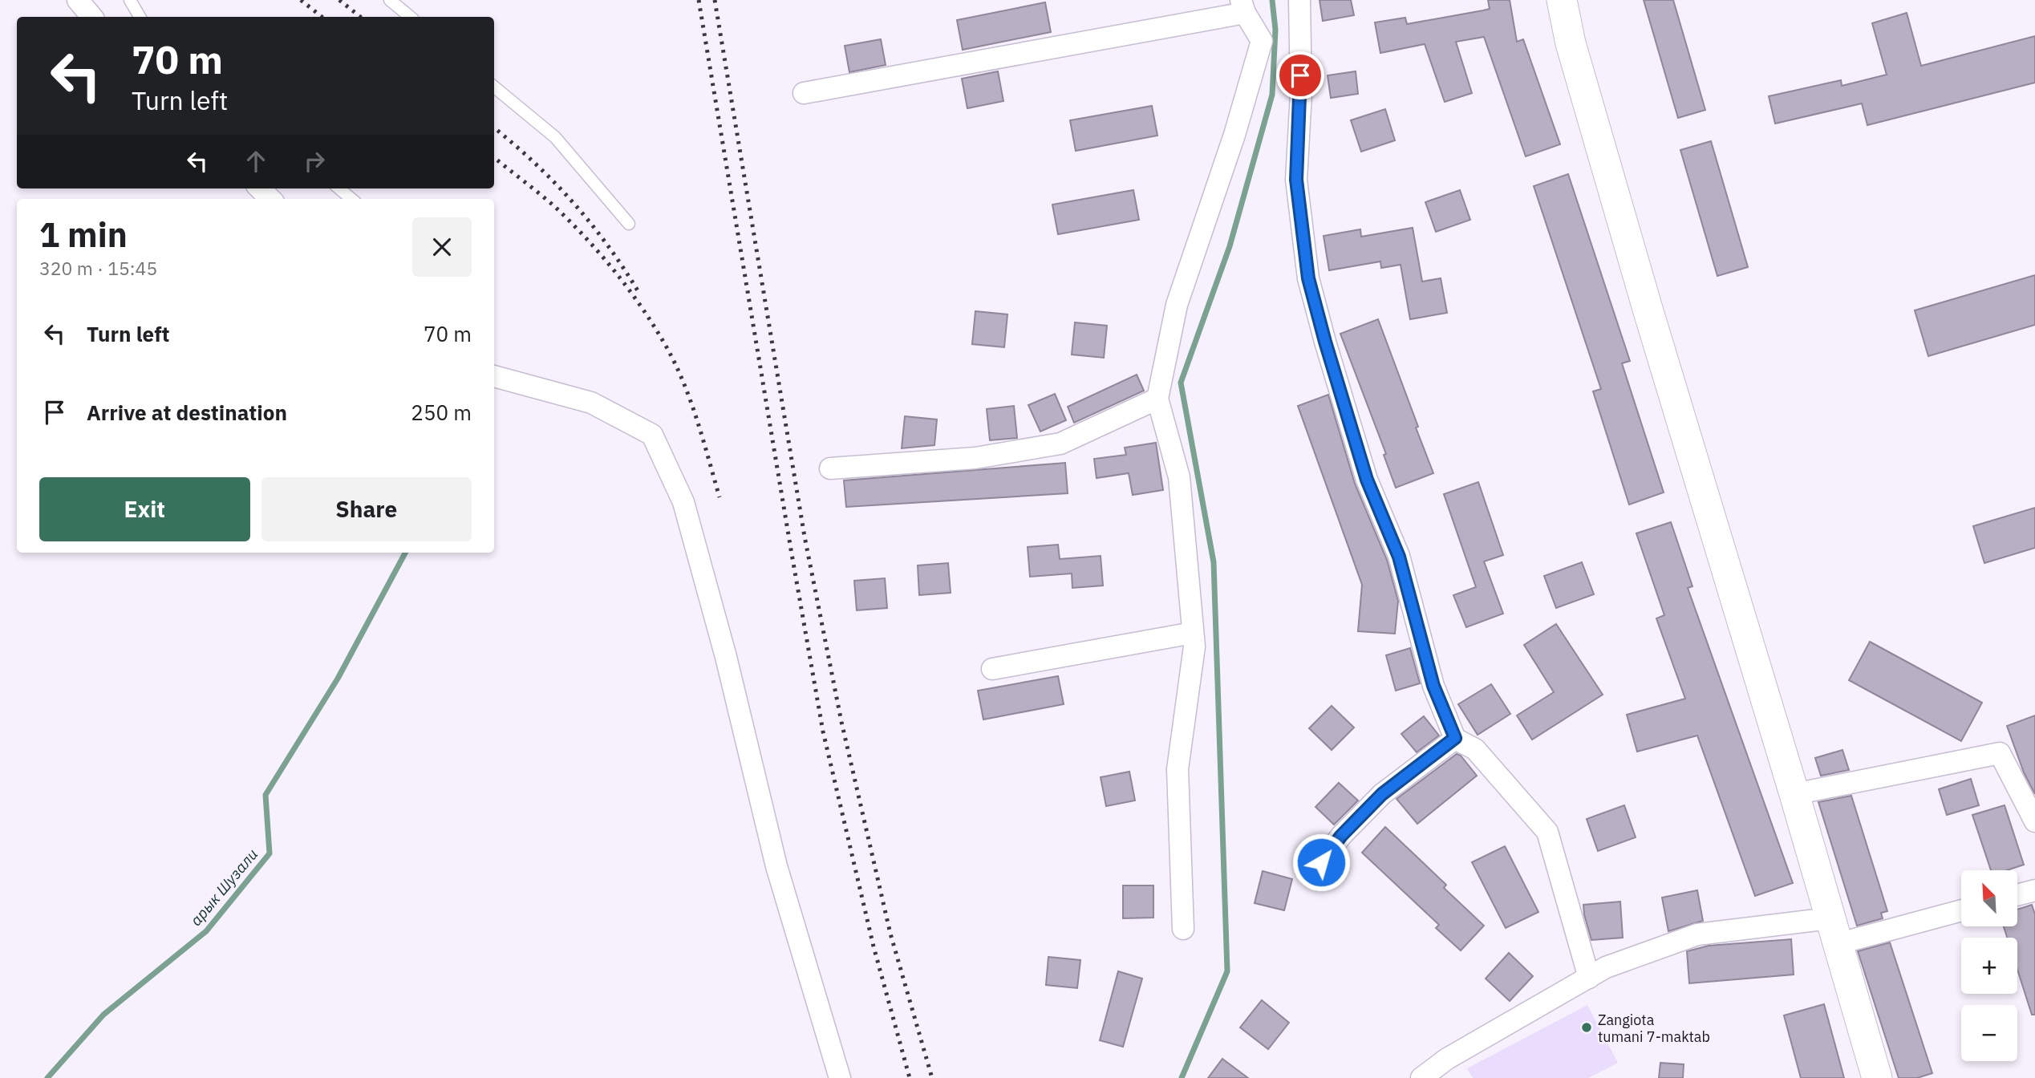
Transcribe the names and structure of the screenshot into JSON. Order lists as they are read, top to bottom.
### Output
{
  "water": ["арык Шузали"],
  "places": ["Zangiota tumani 7-maktab"],
  "north": "top left",
  "page": {
    "turn": ["70 m", "Turn left"],
    "heading": ["1 min", "320 m · 15:45"],
    "list": [
      {
        "name": "Turn left",
        "value": "70 m"
      },
      {
        "name": "Arrive at destination",
        "value": "250 m"
      }
    ],
    "buttons": ["Exit", "Share"],
    "map_buttons": ["+", "−"]
  }
}
